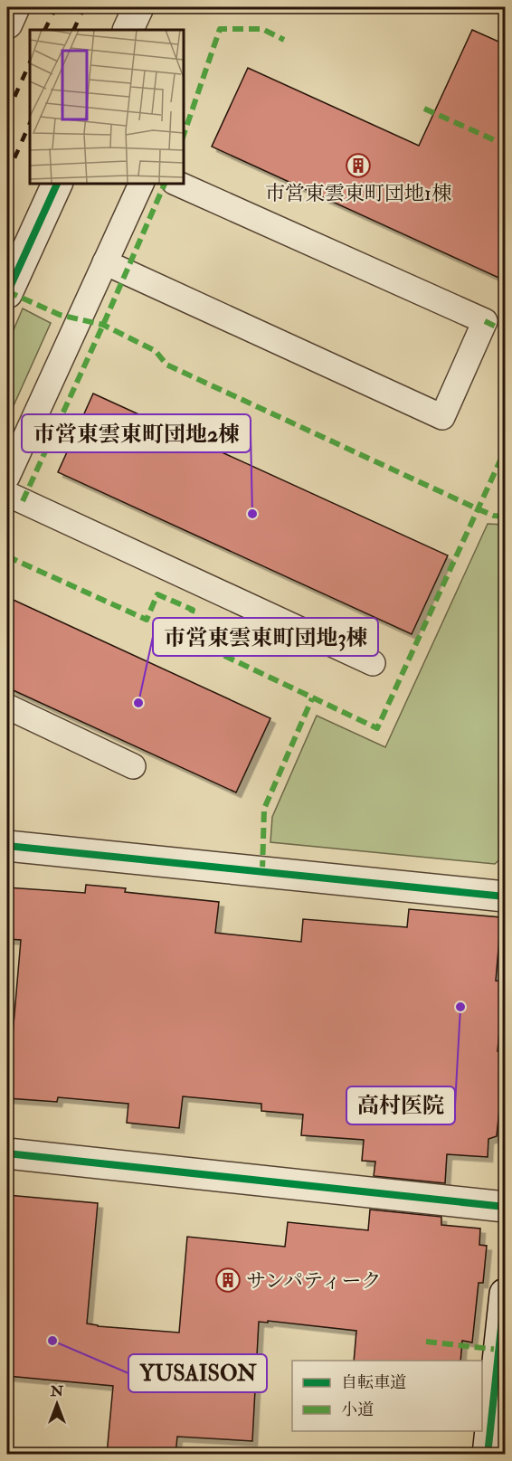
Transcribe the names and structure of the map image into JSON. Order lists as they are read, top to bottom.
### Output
{
  "places": {
    "building": ["市営東雲東町団地1棟", "サンパティーク"],
    "other": [
      "市営東雲東町団地2棟",
      "市営東雲東町団地3棟",
      "高村医院",
      "YUSAISON"
    ]
  },
  "legend": ["自転車道", "小道"],
  "north": "top"
}
